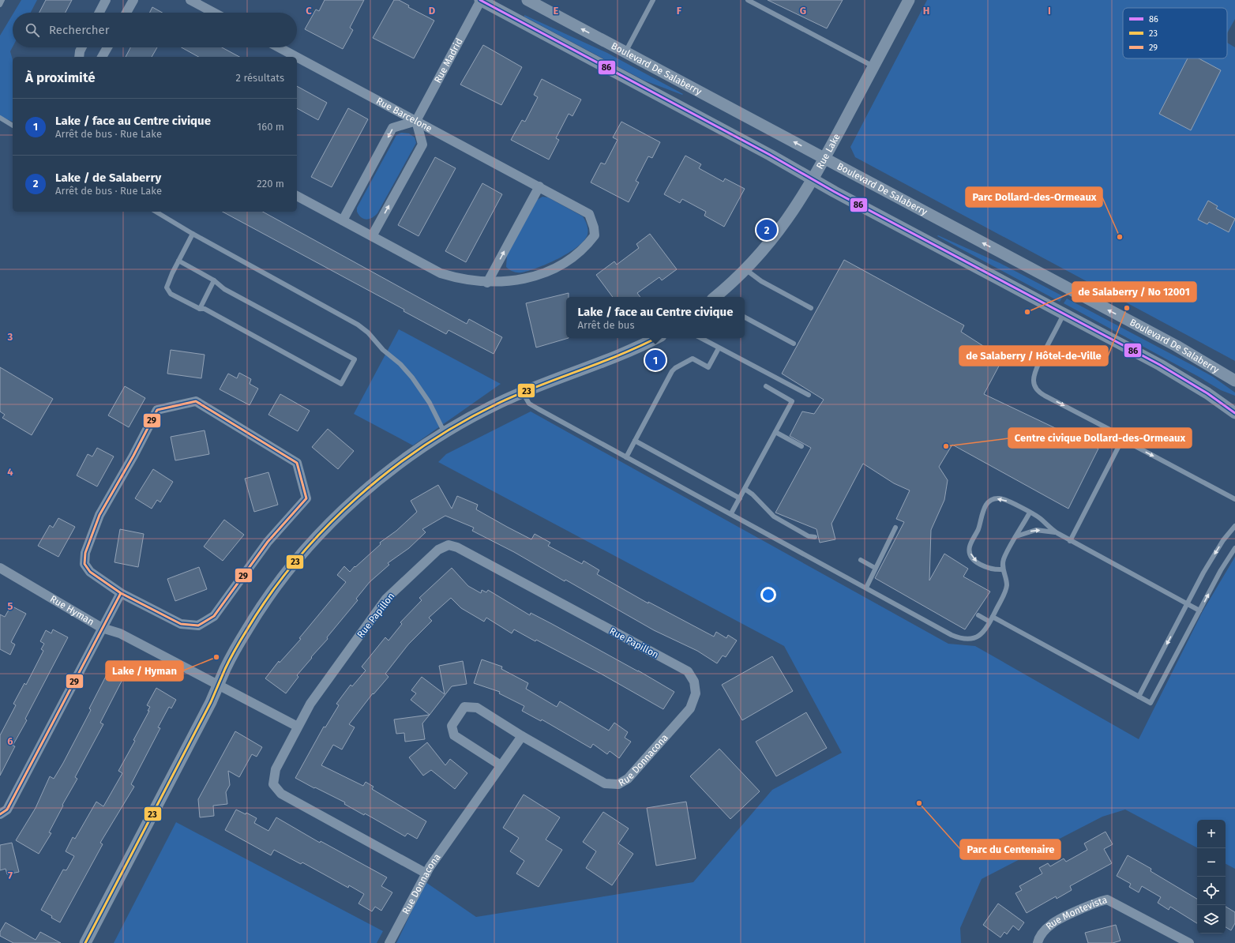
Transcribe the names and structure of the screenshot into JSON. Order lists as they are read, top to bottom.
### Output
{
  "streets": {
    "street": [
      "Rue Madrid",
      "Boulevard De Salaberry",
      "Rue Barcelone",
      "Rue Lake",
      "Rue Hyman",
      "Rue Papillon",
      "Rue Donnacona",
      "Rue Montevista"
    ]
  },
  "crossings": [
    ["Rue Madrid", "Rue Barcelone"],
    ["Boulevard De Salaberry", "Rue Lake"],
    ["Rue Hyman", "Rue Papillon"],
    ["Rue Papillon", "Rue Donnacona"]
  ],
  "places": [
    "Parc Dollard-des-Ormeaux",
    "de Salaberry / Hôtel-de-Ville",
    "de Salaberry / No 12001",
    "Centre civique Dollard-des-Ormeaux",
    "Lake / Hyman",
    "Parc du Centenaire"
  ],
  "lines": ["transit line 86", "transit line 23", "transit line 29"],
  "legend": ["86", "23", "29"],
  "page": {
    "search": "Rechercher",
    "heading": ["À proximité", "2 résultats"],
    "list": [
      {
        "mark": "1",
        "name": "Lake / face au Centre civique",
        "note": "Arrêt de bus · Rue Lake",
        "value": "160 m"
      },
      {
        "mark": "2",
        "name": "Lake / de Salaberry",
        "note": "Arrêt de bus · Rue Lake",
        "value": "220 m"
      }
    ],
    "pins": ["2", "1"],
    "popup": ["Lake / face au Centre civique", "Arrêt de bus"],
    "map_buttons": ["+", "−"]
  },
  "grid": {
    "columns": [
      "C",
      "D",
      "E",
      "F",
      "G",
      "H",
      "I"
    ],
    "rows": [
      "3",
      "4",
      "5",
      "6",
      "7"
    ]
  }
}
